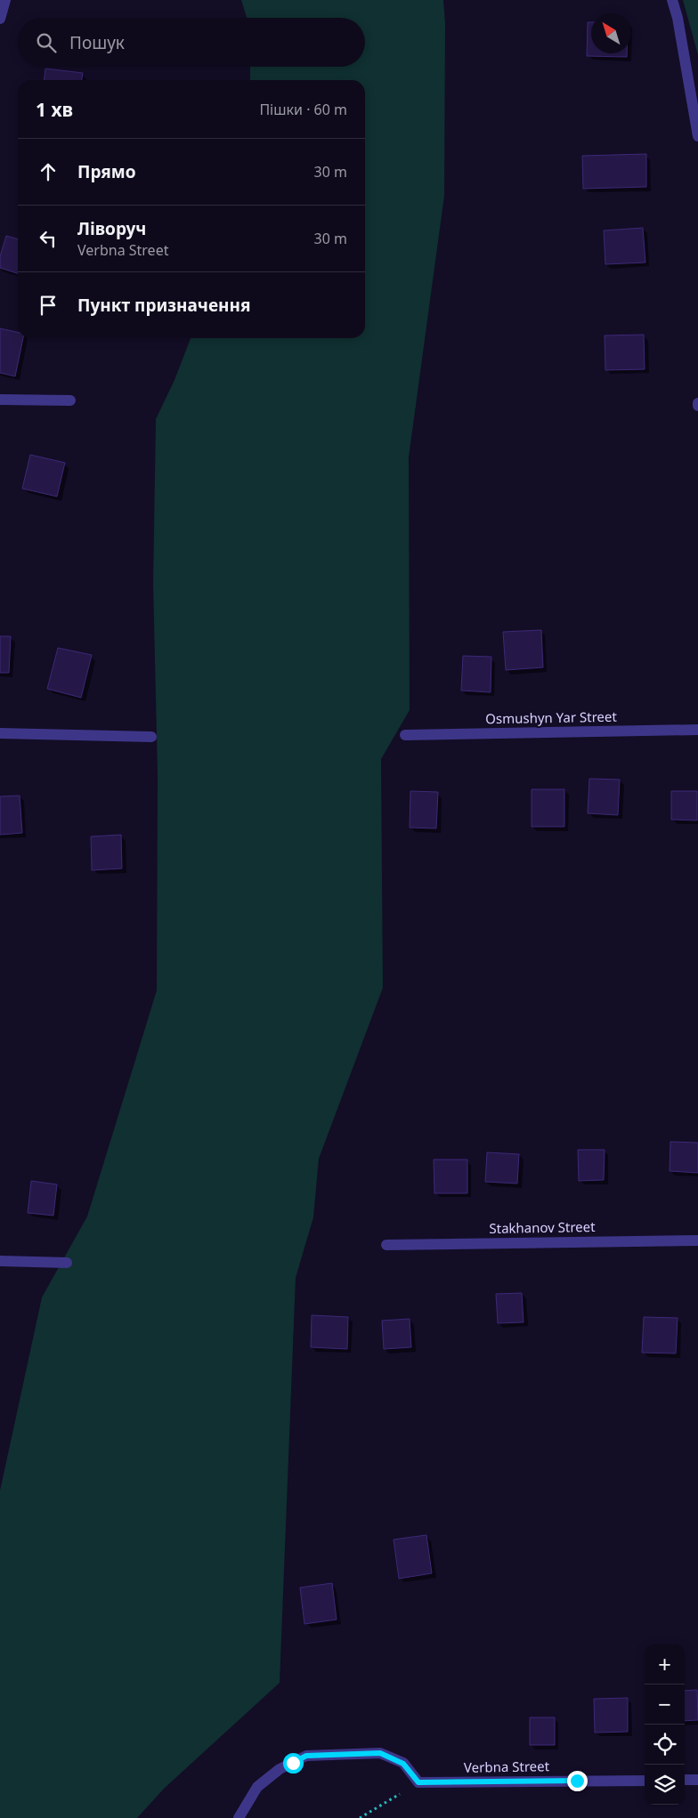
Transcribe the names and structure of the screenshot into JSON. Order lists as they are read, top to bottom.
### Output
{
  "streets": {
    "street": ["Osmushyn Yar Street", "Stakhanov Street", "Verbna Street"]
  },
  "north": "top left",
  "page": {
    "search": "Пошук",
    "heading": ["1 хв", "Пішки · 60 m"],
    "list": [
      ["Прямо", "30 m"],
      ["Ліворуч", "Verbna Street", "30 m"],
      "Пункт призначення"
    ],
    "map_buttons": ["+", "−"]
  }
}
